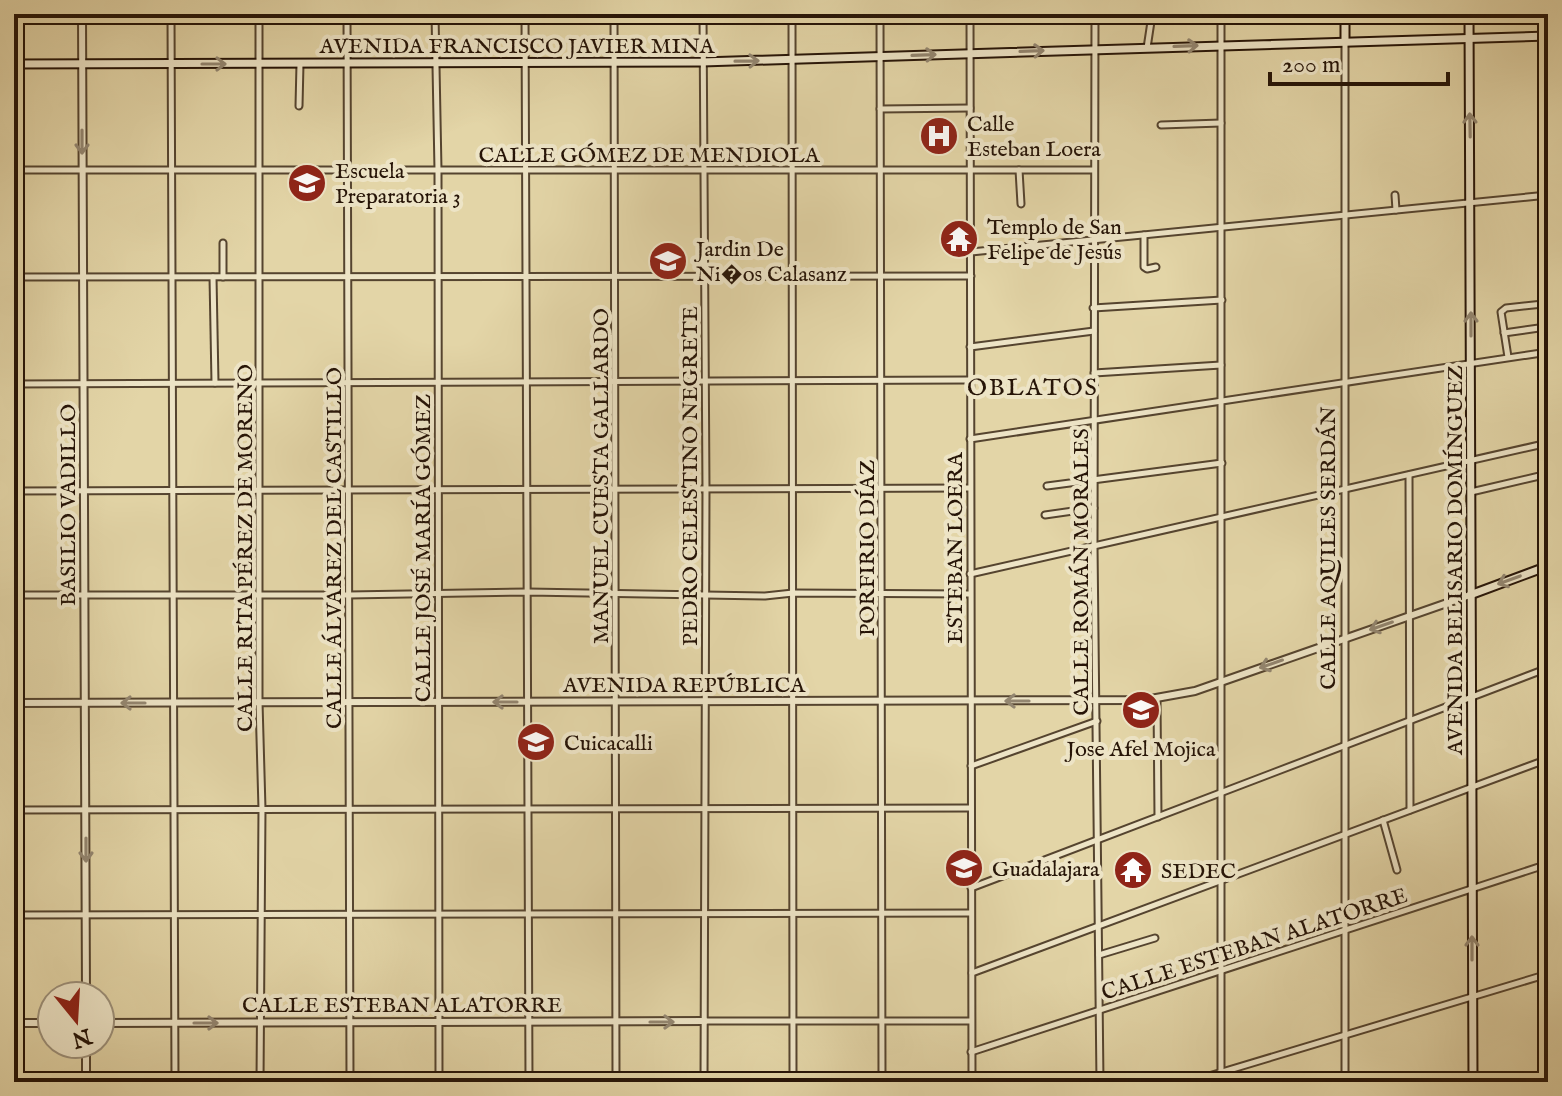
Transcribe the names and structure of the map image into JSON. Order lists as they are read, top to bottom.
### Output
{
  "streets": {
    "main road": ["AVENIDA FRANCISCO JAVIER MINA", "CALLE AQUILES SERDÁN", "AVENIDA BELISARIO DOMÍNGUEZ"],
    "street": [
      "CALLE GÓMEZ DE MENDIOLA",
      "MANUEL CUESTA GALLARDO",
      "PEDRO CELESTINO NEGRETE",
      "BASILIO VADILLO",
      "CALLE RITA PÉREZ DE MORENO",
      "CALLE ÁLVAREZ DEL CASTILLO",
      "CALLE JOSÉ MARÍA GÓMEZ",
      "PORFIRIO DÍAZ",
      "ESTEBAN LOERA",
      "CALLE ROMÁN MORALES",
      "AVENIDA REPÚBLICA",
      "CALLE ESTEBAN ALATORRE"
    ]
  },
  "crossings": [
    ["AVENIDA FRANCISCO JAVIER MINA", "MANUEL CUESTA GALLARDO"],
    ["AVENIDA FRANCISCO JAVIER MINA", "PEDRO CELESTINO NEGRETE"],
    ["AVENIDA FRANCISCO JAVIER MINA", "BASILIO VADILLO"],
    ["AVENIDA FRANCISCO JAVIER MINA", "CALLE RITA PÉREZ DE MORENO"],
    ["AVENIDA FRANCISCO JAVIER MINA", "CALLE ÁLVAREZ DEL CASTILLO"],
    ["AVENIDA FRANCISCO JAVIER MINA", "CALLE JOSÉ MARÍA GÓMEZ"],
    ["AVENIDA FRANCISCO JAVIER MINA", "PORFIRIO DÍAZ"],
    ["AVENIDA FRANCISCO JAVIER MINA", "ESTEBAN LOERA"],
    ["AVENIDA FRANCISCO JAVIER MINA", "CALLE AQUILES SERDÁN"],
    ["AVENIDA FRANCISCO JAVIER MINA", "AVENIDA BELISARIO DOMÍNGUEZ"],
    ["AVENIDA FRANCISCO JAVIER MINA", "CALLE ROMÁN MORALES"],
    ["CALLE GÓMEZ DE MENDIOLA", "MANUEL CUESTA GALLARDO"],
    ["CALLE GÓMEZ DE MENDIOLA", "PEDRO CELESTINO NEGRETE"],
    ["CALLE GÓMEZ DE MENDIOLA", "BASILIO VADILLO"],
    ["CALLE GÓMEZ DE MENDIOLA", "CALLE RITA PÉREZ DE MORENO"],
    ["CALLE GÓMEZ DE MENDIOLA", "CALLE ÁLVAREZ DEL CASTILLO"],
    ["CALLE GÓMEZ DE MENDIOLA", "CALLE JOSÉ MARÍA GÓMEZ"],
    ["CALLE GÓMEZ DE MENDIOLA", "PORFIRIO DÍAZ"],
    ["CALLE GÓMEZ DE MENDIOLA", "ESTEBAN LOERA"],
    ["CALLE GÓMEZ DE MENDIOLA", "CALLE ROMÁN MORALES"],
    ["MANUEL CUESTA GALLARDO", "AVENIDA REPÚBLICA"],
    ["MANUEL CUESTA GALLARDO", "CALLE ESTEBAN ALATORRE"],
    ["PEDRO CELESTINO NEGRETE", "AVENIDA REPÚBLICA"],
    ["PEDRO CELESTINO NEGRETE", "CALLE ESTEBAN ALATORRE"],
    ["BASILIO VADILLO", "AVENIDA REPÚBLICA"],
    ["CALLE RITA PÉREZ DE MORENO", "AVENIDA REPÚBLICA"],
    ["CALLE RITA PÉREZ DE MORENO", "CALLE ESTEBAN ALATORRE"],
    ["CALLE ÁLVAREZ DEL CASTILLO", "AVENIDA REPÚBLICA"],
    ["CALLE ÁLVAREZ DEL CASTILLO", "CALLE ESTEBAN ALATORRE"],
    ["CALLE JOSÉ MARÍA GÓMEZ", "AVENIDA REPÚBLICA"],
    ["CALLE JOSÉ MARÍA GÓMEZ", "CALLE ESTEBAN ALATORRE"],
    ["PORFIRIO DÍAZ", "AVENIDA REPÚBLICA"],
    ["ESTEBAN LOERA", "AVENIDA REPÚBLICA"],
    ["ESTEBAN LOERA", "CALLE ESTEBAN ALATORRE"],
    ["CALLE AQUILES SERDÁN", "AVENIDA REPÚBLICA"],
    ["CALLE AQUILES SERDÁN", "CALLE ESTEBAN ALATORRE"],
    ["AVENIDA BELISARIO DOMÍNGUEZ", "AVENIDA REPÚBLICA"],
    ["AVENIDA BELISARIO DOMÍNGUEZ", "CALLE ESTEBAN ALATORRE"],
    ["CALLE ROMÁN MORALES", "AVENIDA REPÚBLICA"],
    ["CALLE ROMÁN MORALES", "CALLE ESTEBAN ALATORRE"]
  ],
  "one_way": ["AVENIDA BELISARIO DOMÍNGUEZ"],
  "districts": ["OBLATOS"],
  "places": {
    "hospital": ["Calle Esteban Loera"],
    "school or university": [
      "Escuela Preparatoria 3",
      "Jardin De Ni�os Calasanz",
      "Jose Afel Mojica",
      "Cuicacalli",
      "Guadalajara"
    ],
    "temple": ["Templo de San Felipe de Jesús", "SEDEC"]
  },
  "scale_bar": "200 m",
  "north": "bottom"
}
